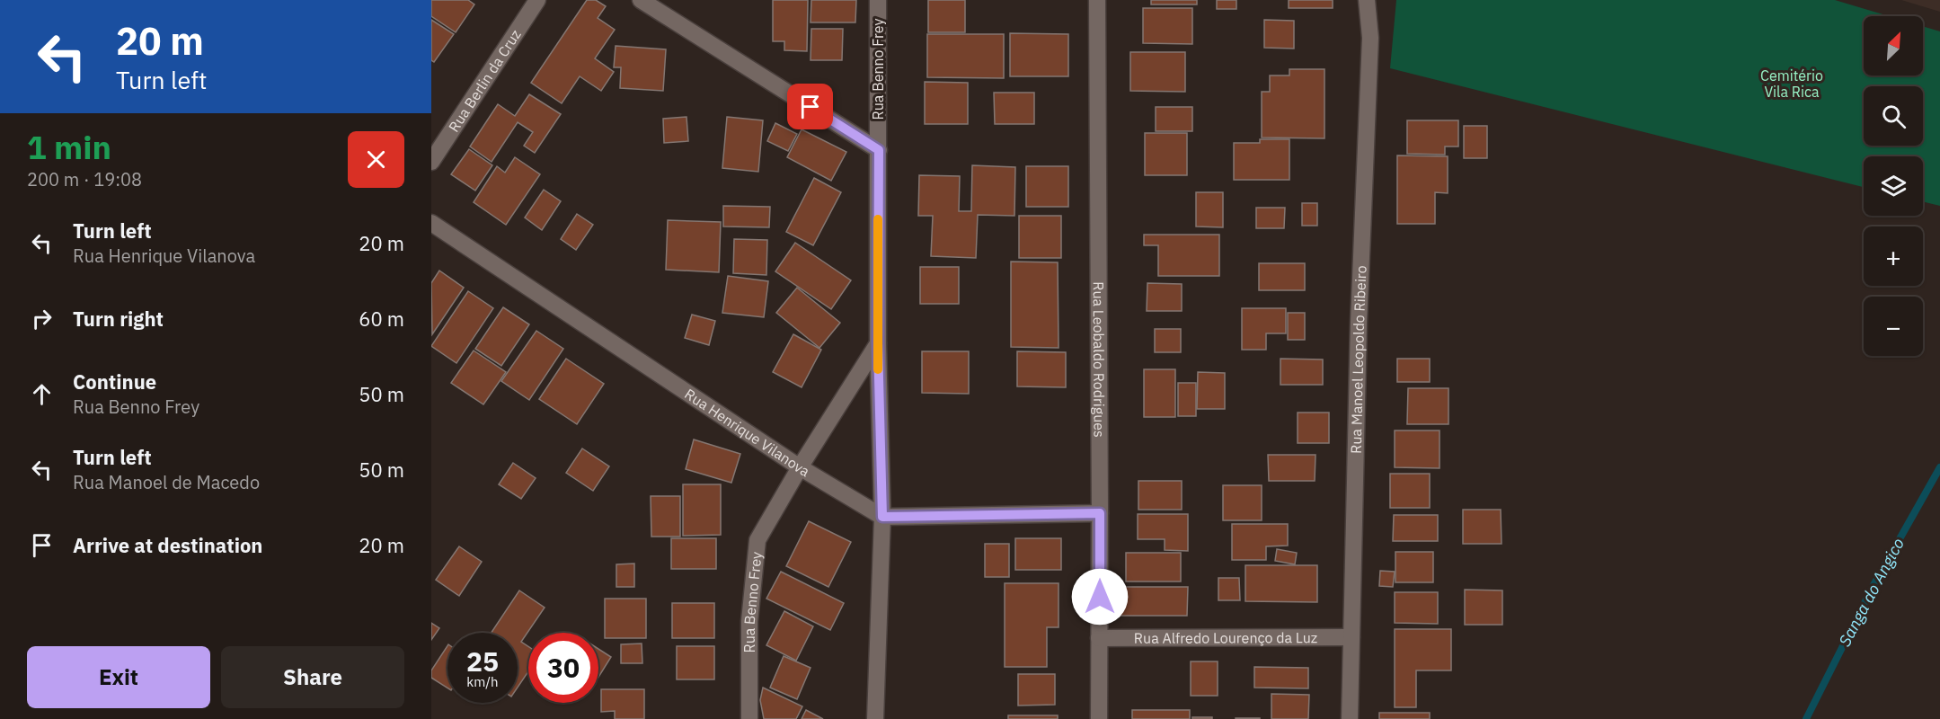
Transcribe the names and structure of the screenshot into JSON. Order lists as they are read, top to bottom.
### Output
{
  "streets": {
    "street": [
      "Rua Benno Frey",
      "Rua Berlin da Cruz",
      "Rua Leobaldo Rodrigues",
      "Rua Manoel Leopoldo Ribeiro",
      "Rua Henrique Vilanova",
      "Rua Alfredo Lourenço da Luz"
    ]
  },
  "crossings": [
    ["Rua Benno Frey", "Rua Henrique Vilanova"],
    ["Rua Leobaldo Rodrigues", "Rua Alfredo Lourenço da Luz"],
    ["Rua Manoel Leopoldo Ribeiro", "Rua Alfredo Lourenço da Luz"]
  ],
  "water": ["Sanga do Angico"],
  "parks": ["Cemitério Vila Rica"],
  "north": "top right",
  "page": {
    "turn": ["20 m", "Turn left"],
    "map_buttons": ["+", "−"],
    "heading": ["1 min", "200 m · 19:08"],
    "list": [
      {
        "name": "Turn left",
        "note": "Rua Henrique Vilanova",
        "value": "20 m"
      },
      {
        "name": "Turn right",
        "value": "60 m"
      },
      {
        "name": "Continue",
        "note": "Rua Benno Frey",
        "value": "50 m"
      },
      {
        "name": "Turn left",
        "note": "Rua Manoel de Macedo",
        "value": "50 m"
      },
      {
        "name": "Arrive at destination",
        "value": "20 m"
      }
    ],
    "speed": "25 km/h",
    "limit": "30",
    "buttons": ["Exit", "Share"]
  }
}
